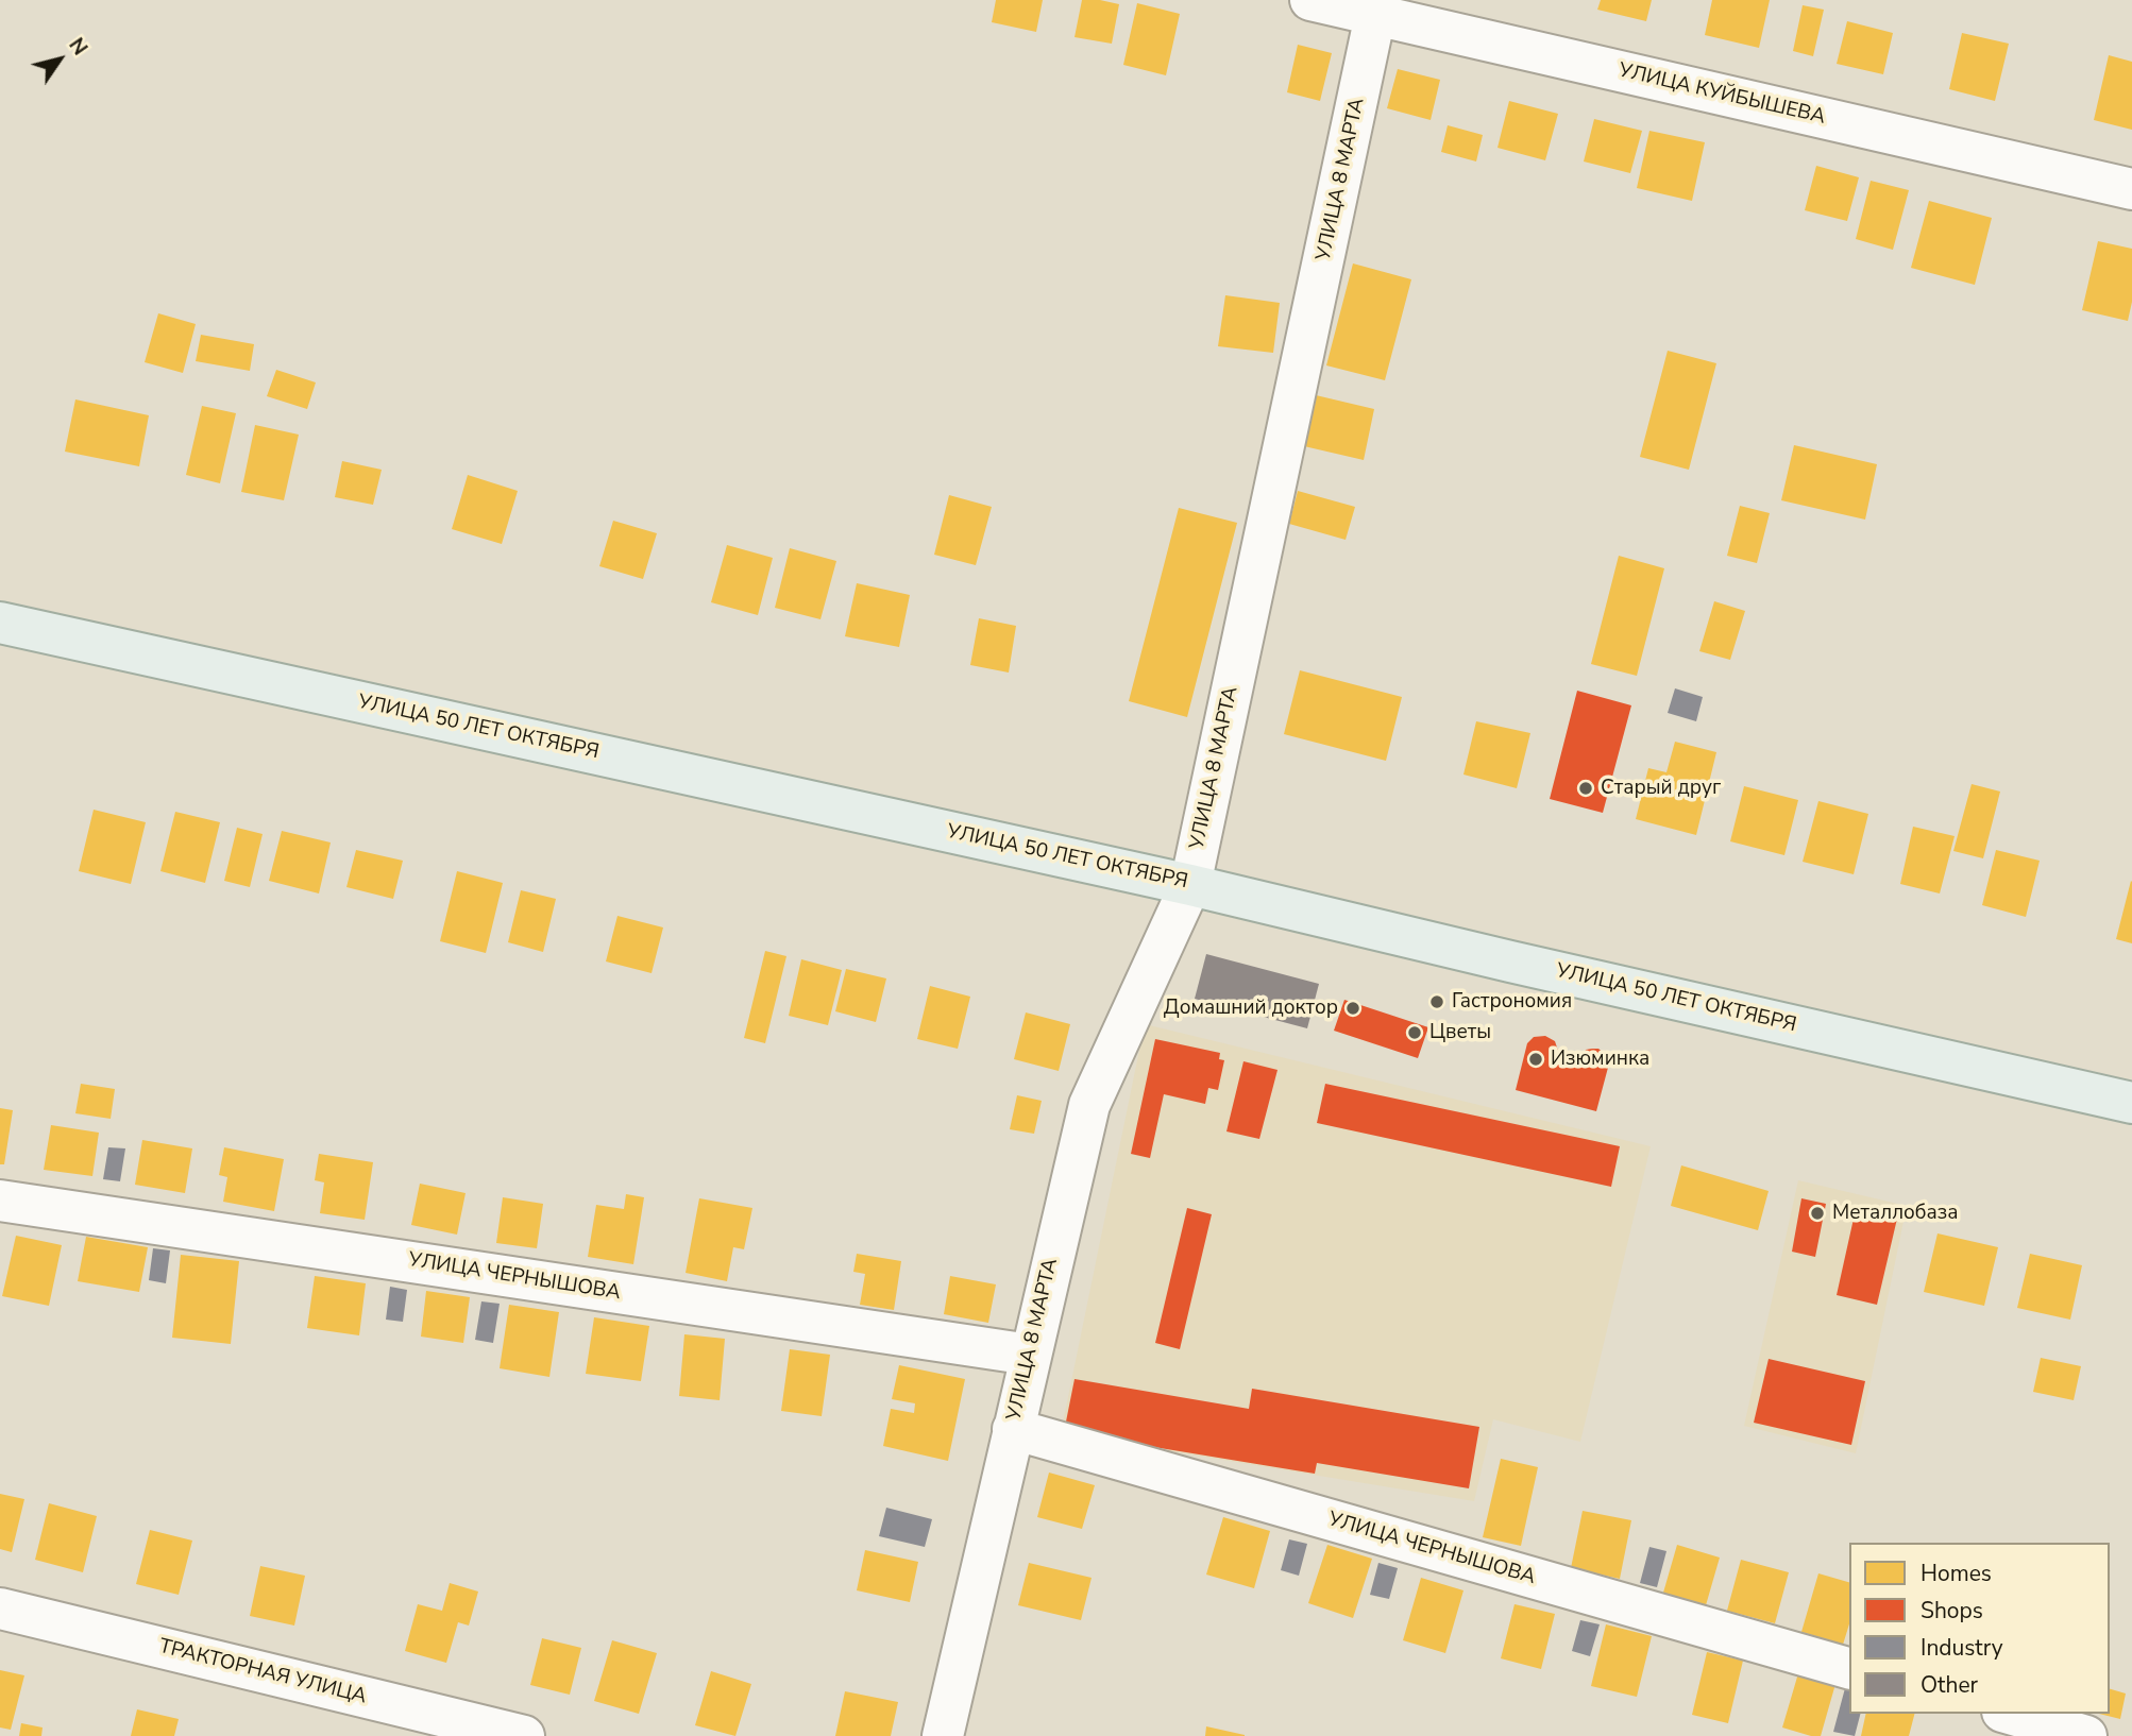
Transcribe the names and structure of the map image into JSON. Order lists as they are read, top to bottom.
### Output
{
  "streets": {
    "main road": ["УЛИЦА 50 ЛЕТ ОКТЯБРЯ"],
    "street": [
      "УЛИЦА КУЙБЫШЕВА",
      "УЛИЦА 8 МАРТА",
      "УЛИЦА ЧЕРНЫШОВА",
      "ТРАКТОРНАЯ УЛИЦА"
    ]
  },
  "crossings": [
    ["УЛИЦА КУЙБЫШЕВА", "УЛИЦА 8 МАРТА"],
    ["УЛИЦА 8 МАРТА", "УЛИЦА 50 ЛЕТ ОКТЯБРЯ"],
    ["УЛИЦА 8 МАРТА", "УЛИЦА ЧЕРНЫШОВА"]
  ],
  "places": [
    "Старый друг",
    "Гастрономия",
    "Домашний доктор",
    "Цветы",
    "Изюминка",
    "Металлобаза"
  ],
  "legend": [
    "Homes",
    "Shops",
    "Industry",
    "Other"
  ],
  "north": "top right"
}
